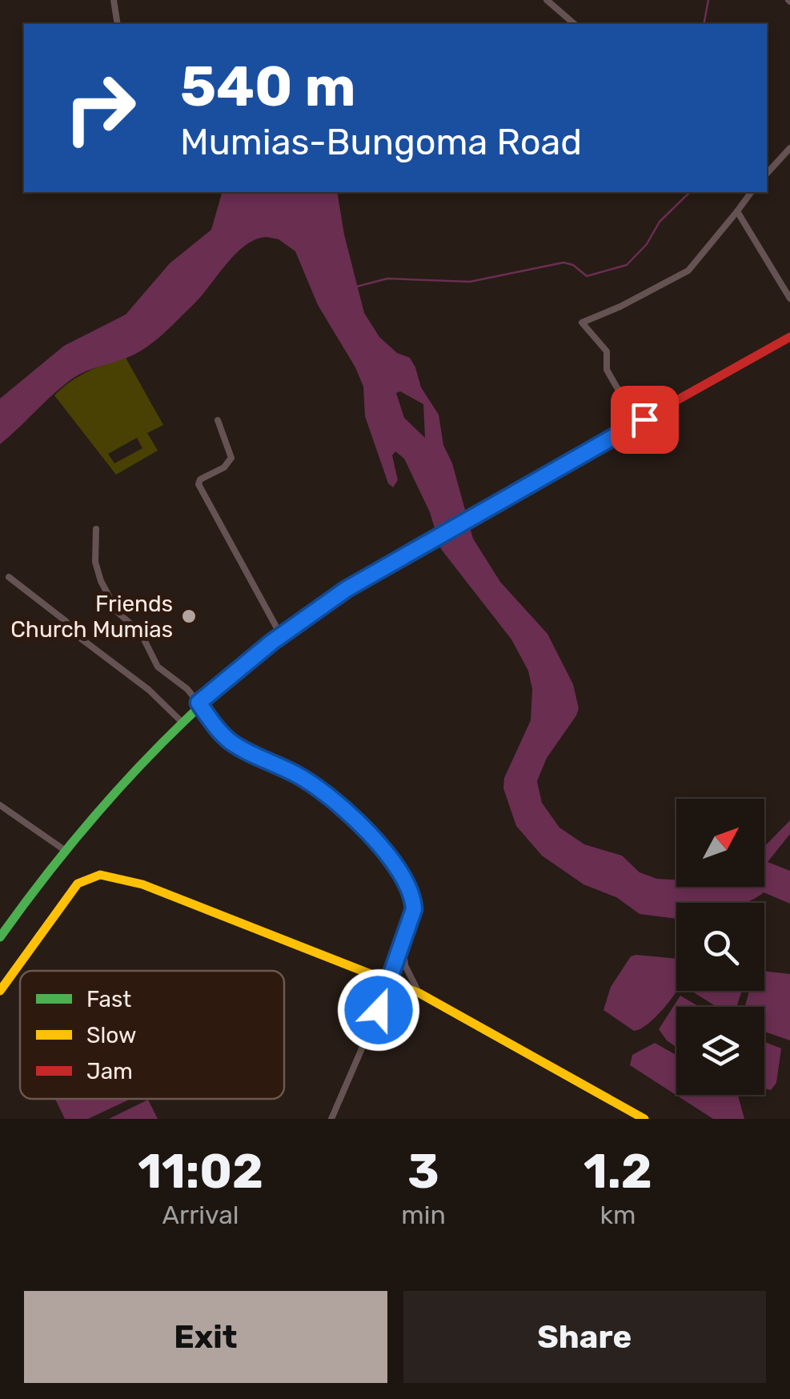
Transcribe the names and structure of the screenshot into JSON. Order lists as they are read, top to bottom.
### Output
{
  "places": ["Friends Church Mumias"],
  "legend": ["Fast", "Slow", "Jam"],
  "north": "top right",
  "page": {
    "turn": ["540 m", "Mumias-Bungoma Road"],
    "eta": [
      "11:02",
      "Arrival",
      "3",
      "min",
      "1.2",
      "km"
    ],
    "buttons": ["Exit", "Share"]
  }
}
